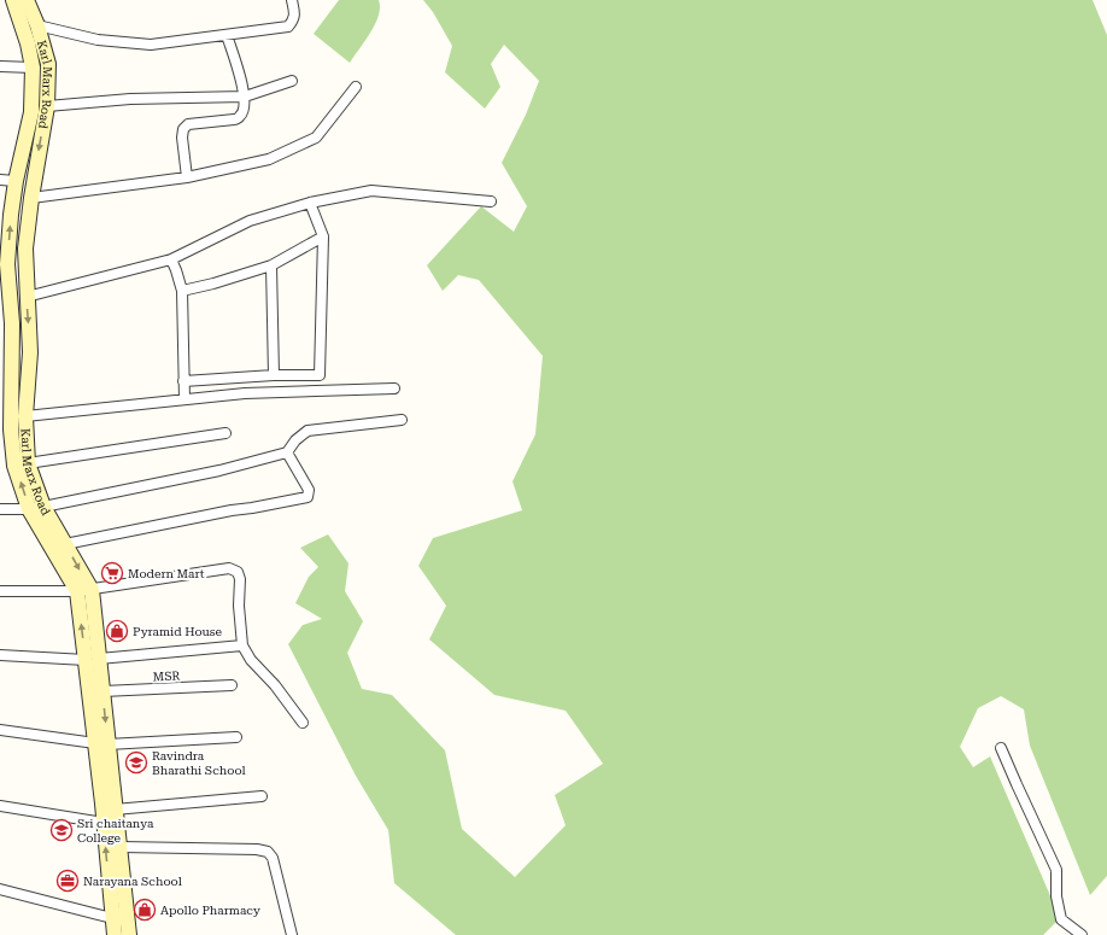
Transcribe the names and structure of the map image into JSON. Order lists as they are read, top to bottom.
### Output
{
  "streets": {
    "main road": ["Karl Marx Road"],
    "street": ["MSR"]
  },
  "crossings": [
    ["Karl Marx Road", "MSR"]
  ],
  "places": {
    "supermarket": ["Modern Mart"],
    "shop": ["Pyramid House", "Apollo Pharmacy"],
    "school or university": ["Ravindra Bharathi School", "Sri chaitanya College"],
    "office": ["Narayana School"]
  }
}
